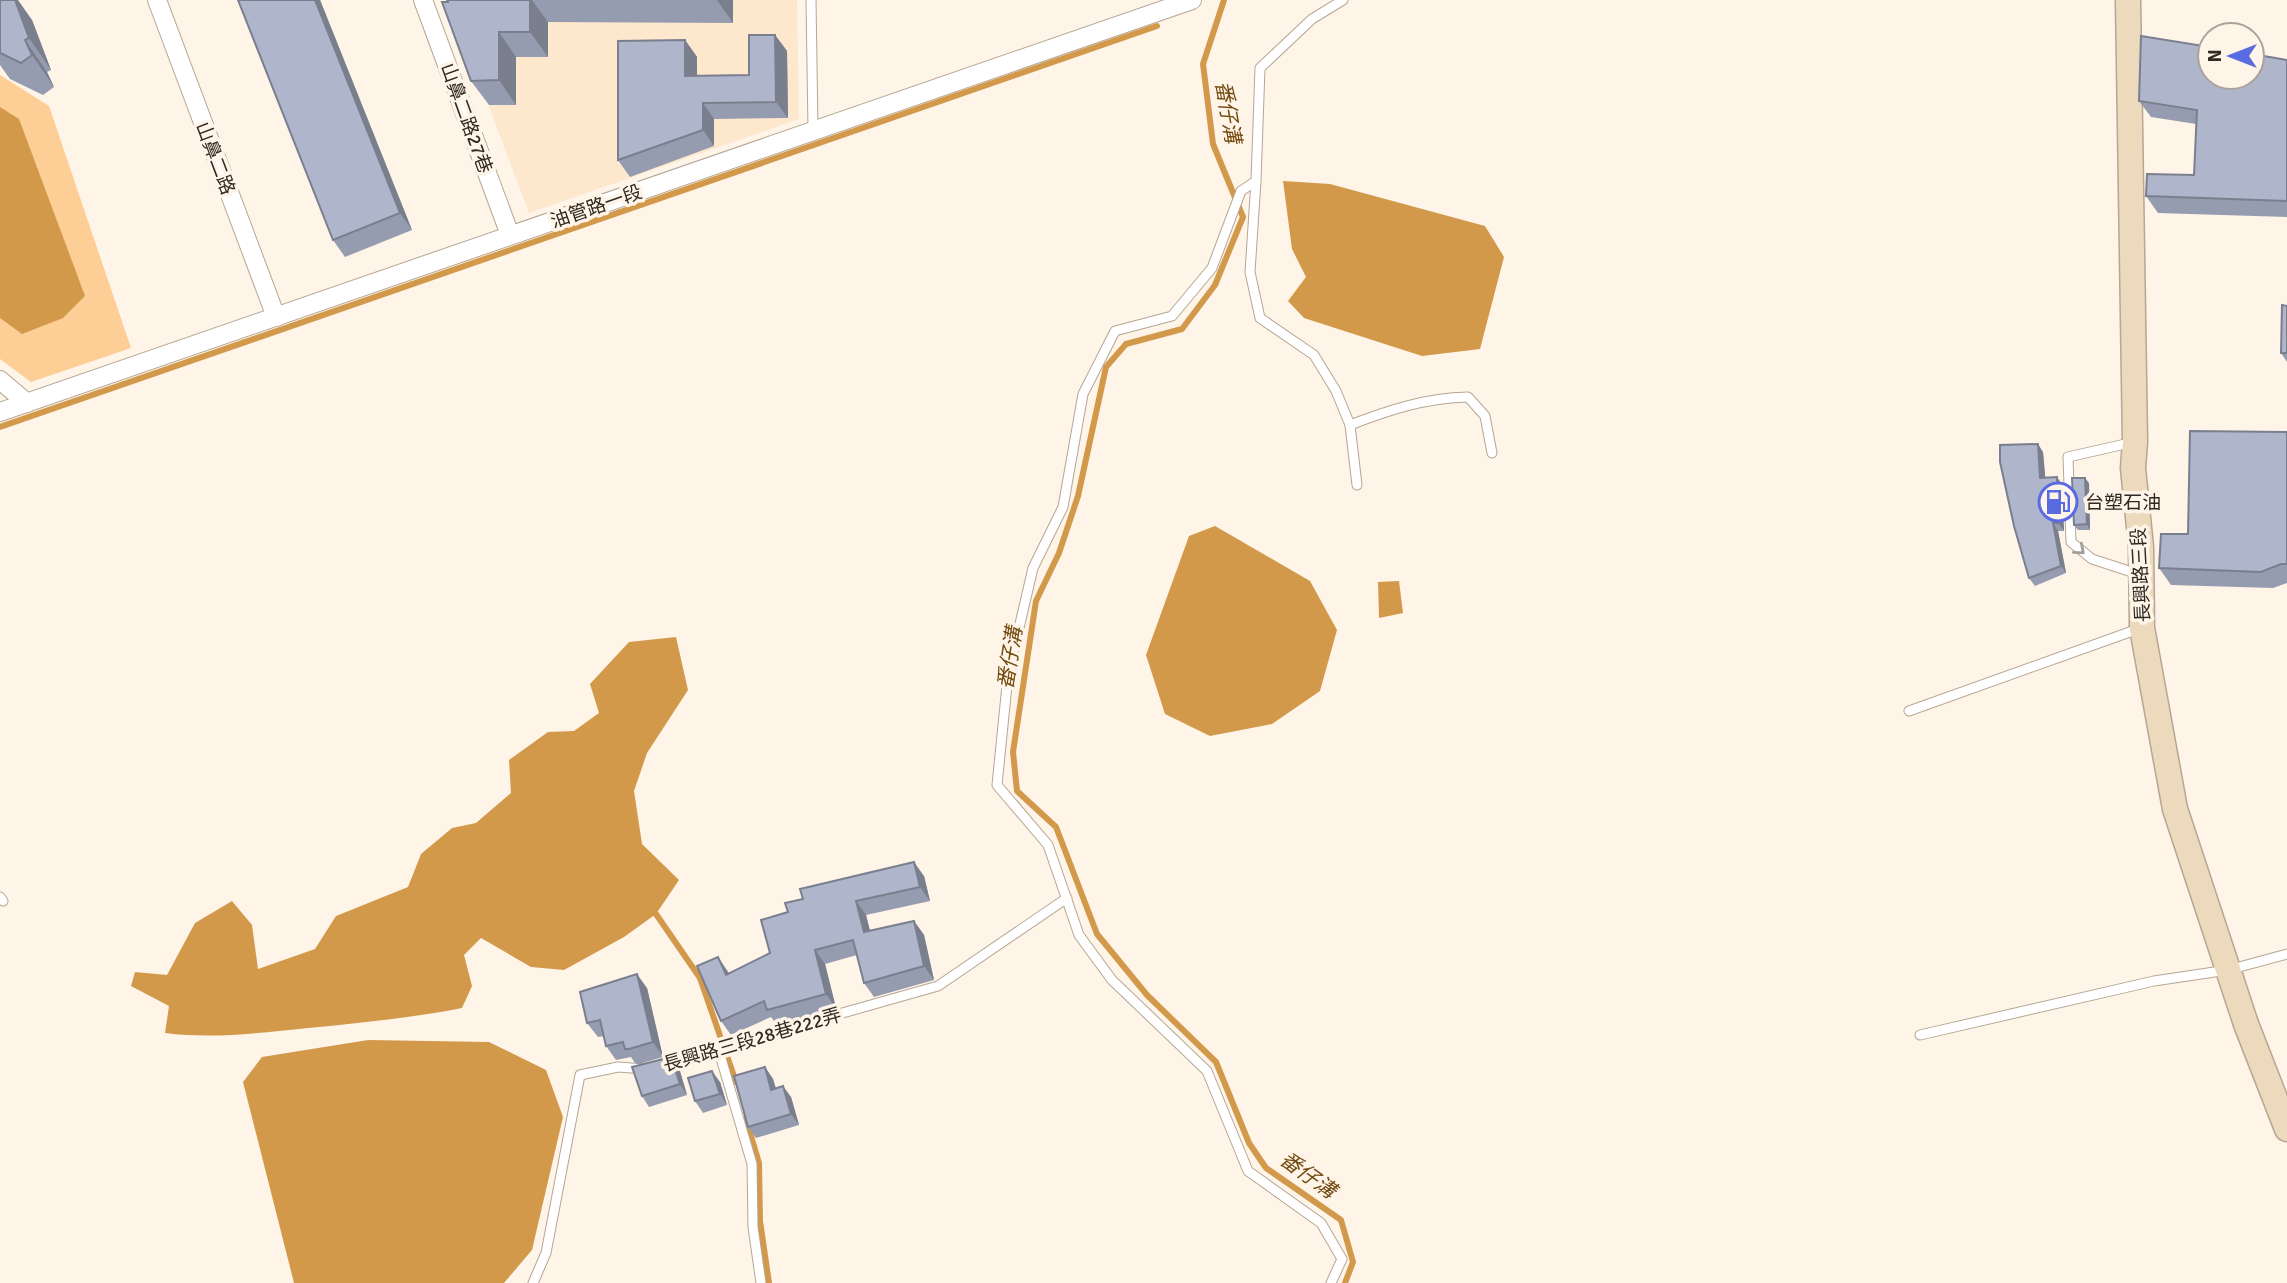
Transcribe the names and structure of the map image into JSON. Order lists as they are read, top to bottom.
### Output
{
  "streets": {
    "street": [
      "山鼻二路27巷",
      "山鼻二路",
      "油管路一段",
      "長興路三段"
    ],
    "lane": ["長興路三段28巷222弄"]
  },
  "crossings": [
    ["山鼻二路27巷", "油管路一段"],
    ["山鼻二路", "油管路一段"]
  ],
  "water": ["番仔溝"],
  "places": {
    "fuel station": ["台塑石油"]
  },
  "north": "left"
}
